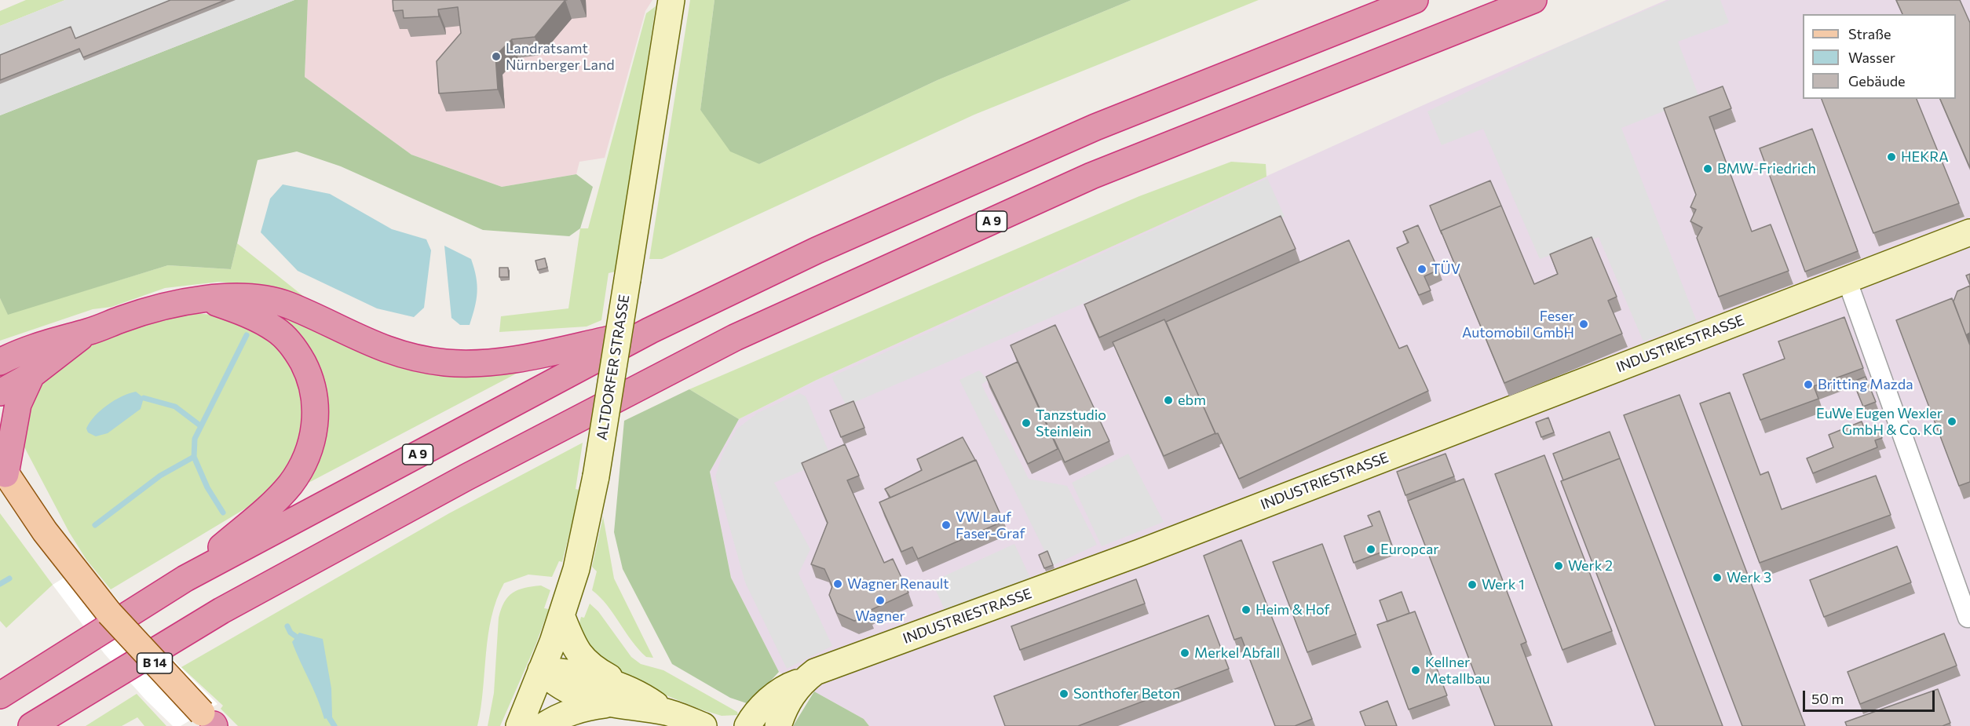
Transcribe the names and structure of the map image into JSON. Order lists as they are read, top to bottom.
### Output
{
  "streets": {
    "highway": ["A 9"],
    "main road": ["B 14"],
    "street": ["INDUSTRIESTRASSE", "ALTDORFER STRASSE"]
  },
  "places": [
    "Landratsamt Nürnberger Land",
    "HEKRA",
    "BMW-Friedrich",
    "TÜV",
    "Feser Automobil GmbH",
    "Britting Mazda",
    "ebm",
    "EuWe Eugen Wexler GmbH & Co. KG",
    "Tanzstudio Steinlein",
    "VW Lauf Faser-Graf",
    "Europcar",
    "Werk 2",
    "Werk 3",
    "Wagner Renault",
    "Werk 1",
    "Wagner",
    "Heim & Hof",
    "Merkel Abfall",
    "Kellner Metallbau",
    "Sonthofer Beton"
  ],
  "legend": ["Straße", "Wasser", "Gebäude"],
  "scale_bar": "50 m"
}
